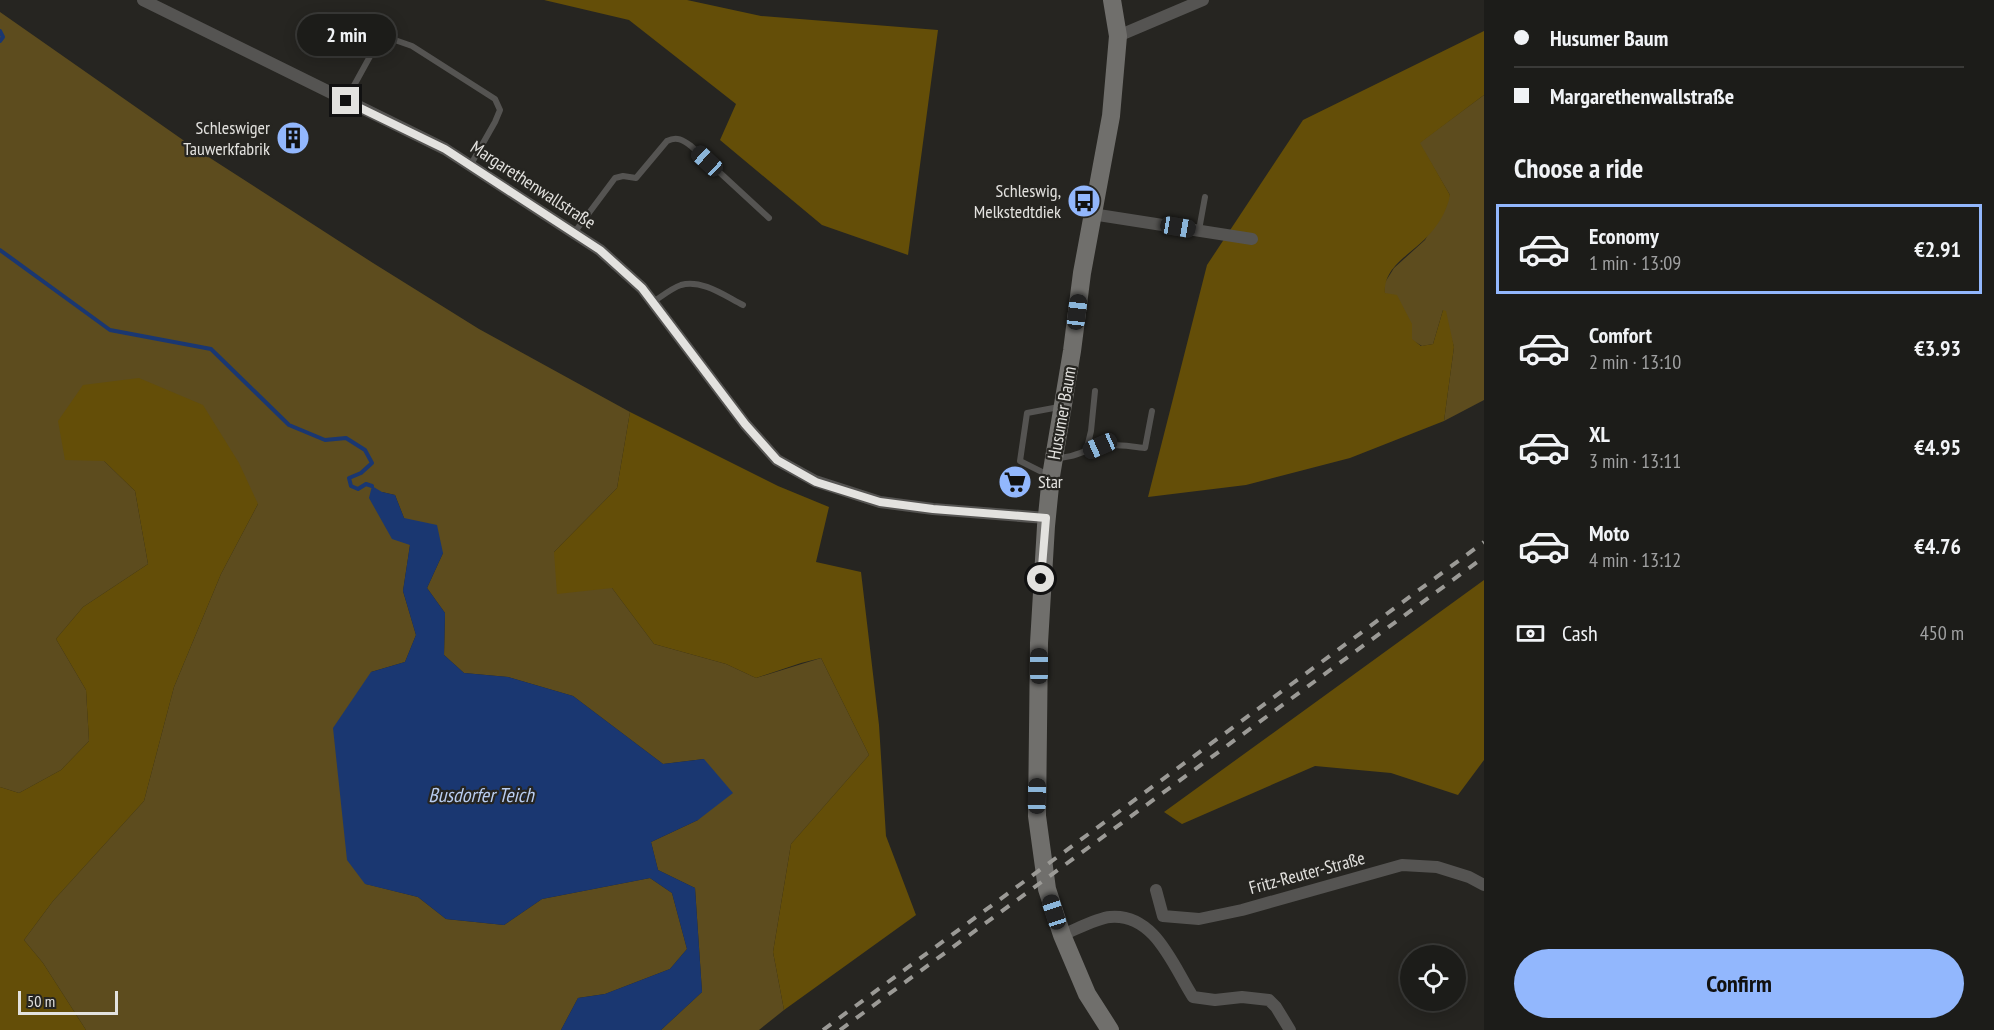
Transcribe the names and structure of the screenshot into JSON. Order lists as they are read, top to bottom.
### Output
{
  "streets": {
    "street": ["Margarethenwallstraße", "Husumer Baum", "Fritz-Reuter-Straße"]
  },
  "crossings": [
    ["Margarethenwallstraße", "Husumer Baum"]
  ],
  "water": ["Busdorfer Teich"],
  "places": {
    "building": ["Schleswiger Tauwerkfabrik"],
    "bus stop": ["Schleswig, Melkstedtdiek"],
    "supermarket": ["Star"]
  },
  "scale_bar": "50 m",
  "page": {
    "banner": ["Husumer Baum", "Margarethenwallstraße"],
    "bubble": "2 min",
    "heading": "Choose a ride",
    "list": [
      {
        "name": "Economy",
        "note": "1 min · 13:09",
        "value": "€2.91"
      },
      {
        "name": "Comfort",
        "note": "2 min · 13:10",
        "value": "€3.93"
      },
      {
        "name": "XL",
        "note": "3 min · 13:11",
        "value": "€4.95"
      },
      {
        "name": "Moto",
        "note": "4 min · 13:12",
        "value": "€4.76"
      }
    ],
    "pay": ["Cash", "450 m"],
    "buttons": "Confirm",
    "scale": "50 m"
  }
}
